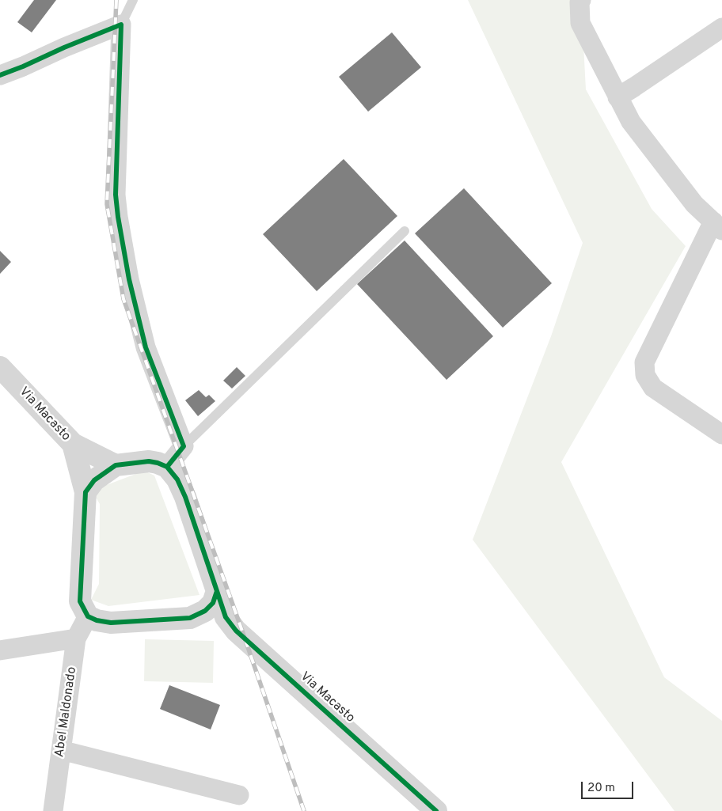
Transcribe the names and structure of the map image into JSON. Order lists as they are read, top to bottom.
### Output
{
  "streets": {
    "street": ["Via Macasto", "Abel Maldonado"]
  },
  "crossings": [
    ["Via Macasto", "Abel Maldonado"]
  ],
  "scale_bar": "20 m"
}
